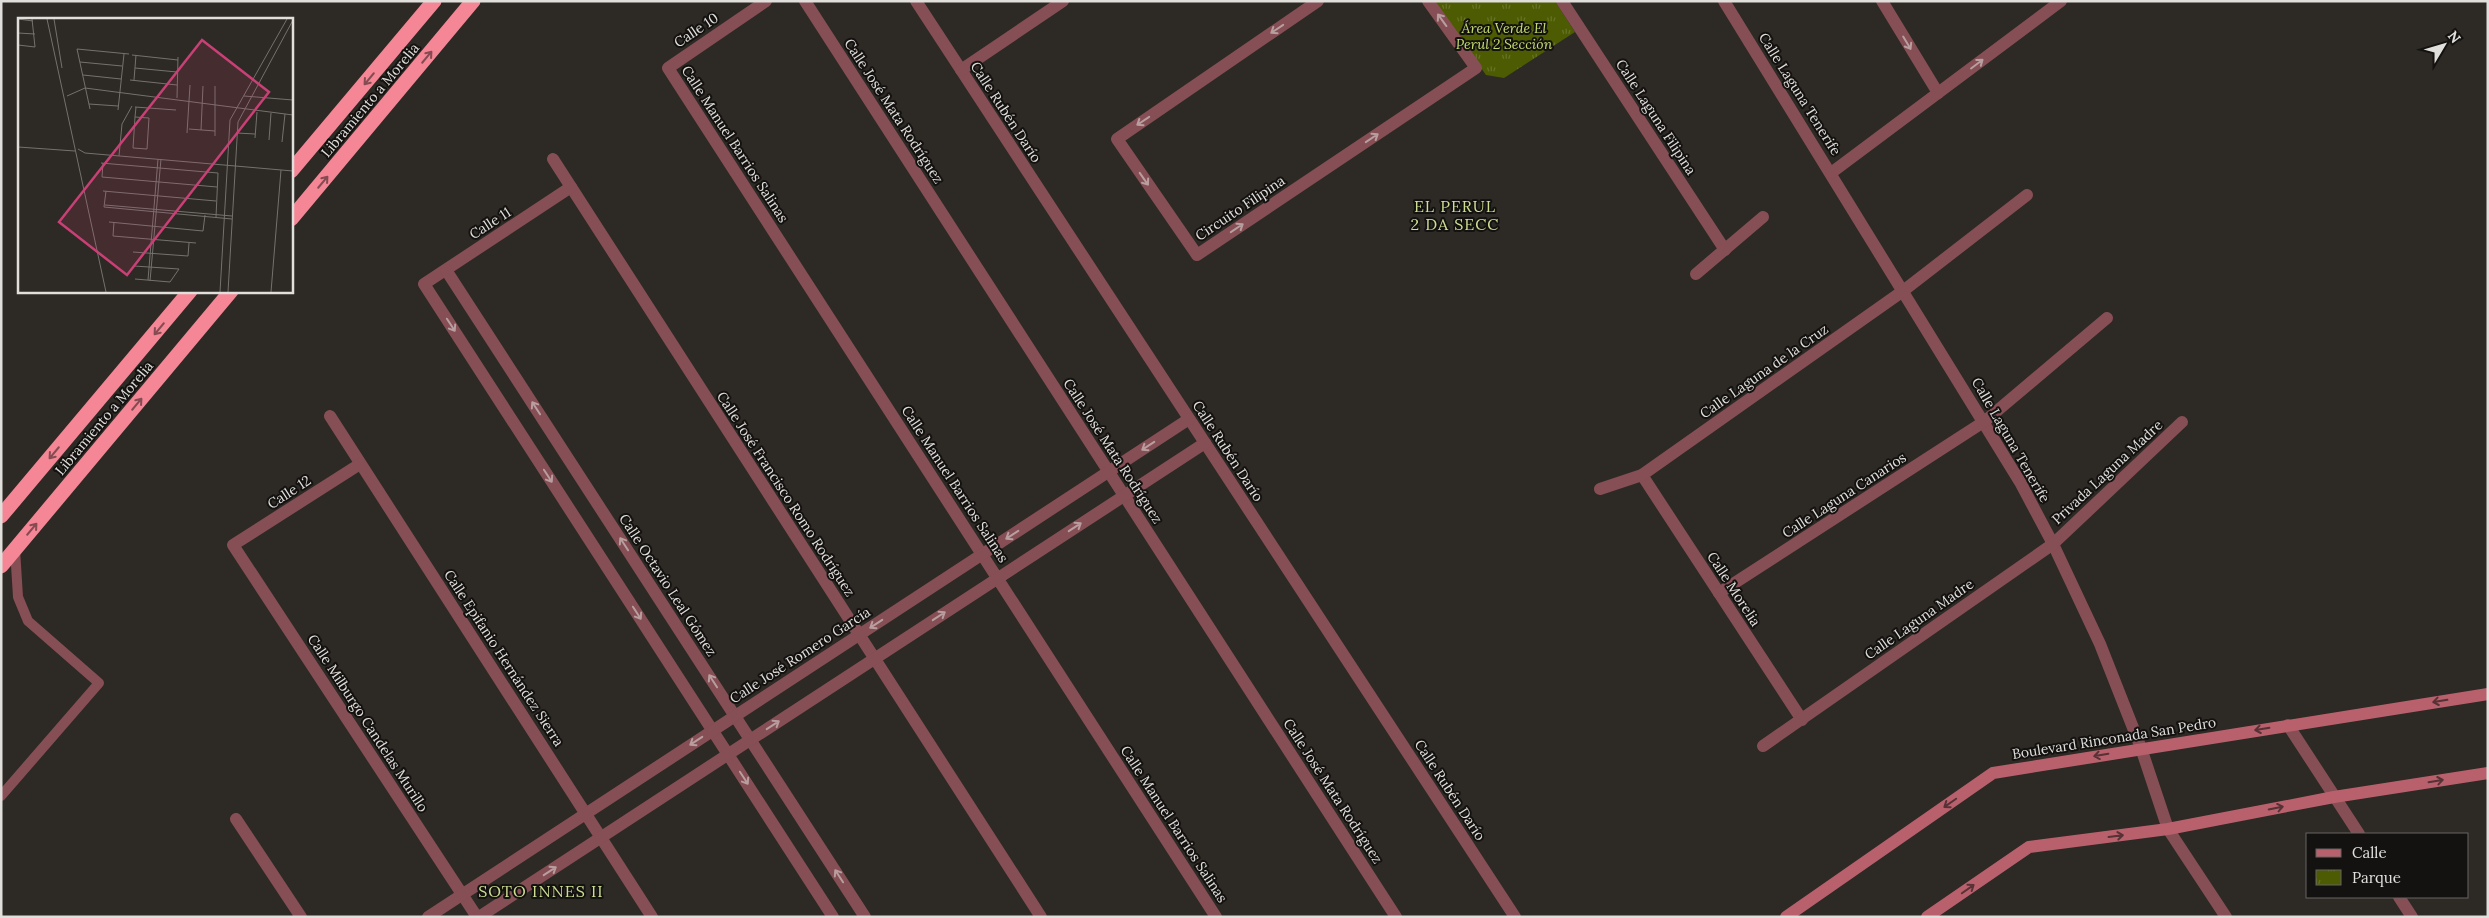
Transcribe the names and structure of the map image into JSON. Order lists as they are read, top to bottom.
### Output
{
  "streets": {
    "highway": ["Libramiento a Morelia"],
    "street": [
      "Calle 10",
      "Calle Laguna Tenerife",
      "Calle José Mata Rodríguez",
      "Calle Rubén Darío",
      "Calle Laguna Filipina",
      "Calle Manuel Barrios Salinas",
      "Circuito Filipina",
      "Calle 11",
      "Calle Laguna de la Cruz",
      "Privada Laguna Madre",
      "Calle 12",
      "Calle José Francisco Romo Rodríguez",
      "Calle Laguna Canarios",
      "Calle Octavio Leal Gómez",
      "Calle Morelia",
      "Calle Laguna Madre",
      "Calle José Romero García",
      "Calle Epifanio Hernández Sierra",
      "Calle Milburgo Candelas Murillo",
      "Boulevard Rinconada San Pedro"
    ]
  },
  "crossings": [
    ["Calle 10", "Calle Manuel Barrios Salinas"],
    ["Calle Laguna Tenerife", "Calle Laguna de la Cruz"],
    ["Calle Laguna Tenerife", "Privada Laguna Madre"],
    ["Calle Laguna Tenerife", "Calle Laguna Canarios"],
    ["Calle Laguna Tenerife", "Calle Laguna Madre"],
    ["Calle Laguna Tenerife", "Boulevard Rinconada San Pedro"],
    ["Calle José Mata Rodríguez", "Calle José Romero García"],
    ["Calle Rubén Darío", "Calle José Romero García"],
    ["Calle Manuel Barrios Salinas", "Calle José Romero García"],
    ["Calle 11", "Calle José Francisco Romo Rodríguez"],
    ["Calle 11", "Calle Octavio Leal Gómez"],
    ["Calle 11", "Calle José Romero García"],
    ["Calle Laguna de la Cruz", "Calle Morelia"],
    ["Privada Laguna Madre", "Calle Laguna Madre"],
    ["Calle 12", "Calle Epifanio Hernández Sierra"],
    ["Calle 12", "Calle Milburgo Candelas Murillo"],
    ["Calle José Francisco Romo Rodríguez", "Calle José Romero García"],
    ["Calle Laguna Canarios", "Calle Morelia"],
    ["Calle Octavio Leal Gómez", "Calle José Romero García"],
    ["Calle Morelia", "Calle Laguna Madre"],
    ["Calle José Romero García", "Calle Epifanio Hernández Sierra"],
    ["Calle José Romero García", "Calle Milburgo Candelas Murillo"]
  ],
  "one_way": ["Calle 11", "Calle Octavio Leal Gómez"],
  "districts": ["EL PERUL 2 DA SECC", "SOTO INNES II"],
  "parks": ["Área Verde El Perul 2 Sección"],
  "legend": ["Calle", "Parque"],
  "north": "top right"
}
